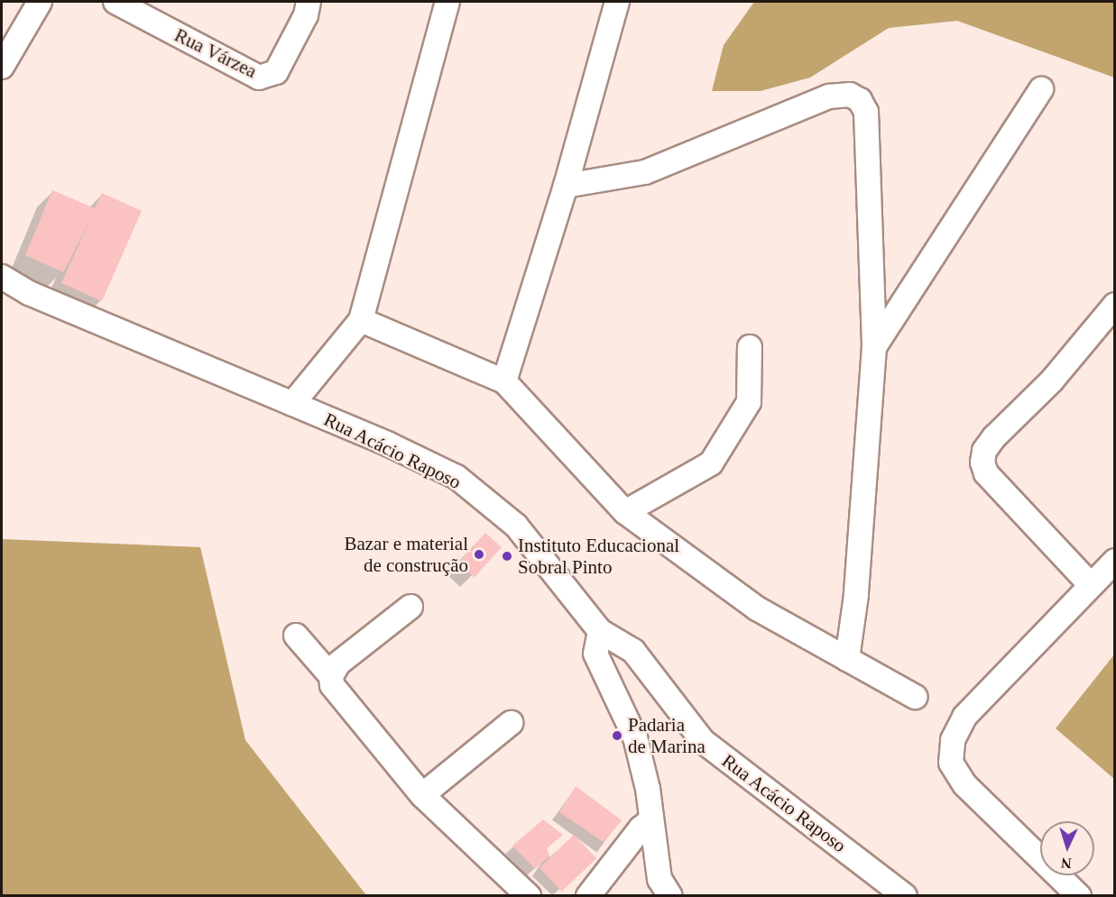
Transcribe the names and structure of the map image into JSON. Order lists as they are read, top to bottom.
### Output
{
  "streets": {
    "street": ["Rua Várzea", "Rua Acácio Raposo"]
  },
  "places": ["Bazar e material de construção", "Instituto Educacional Sobral Pinto", "Padaria de Marina"],
  "north": "bottom"
}
